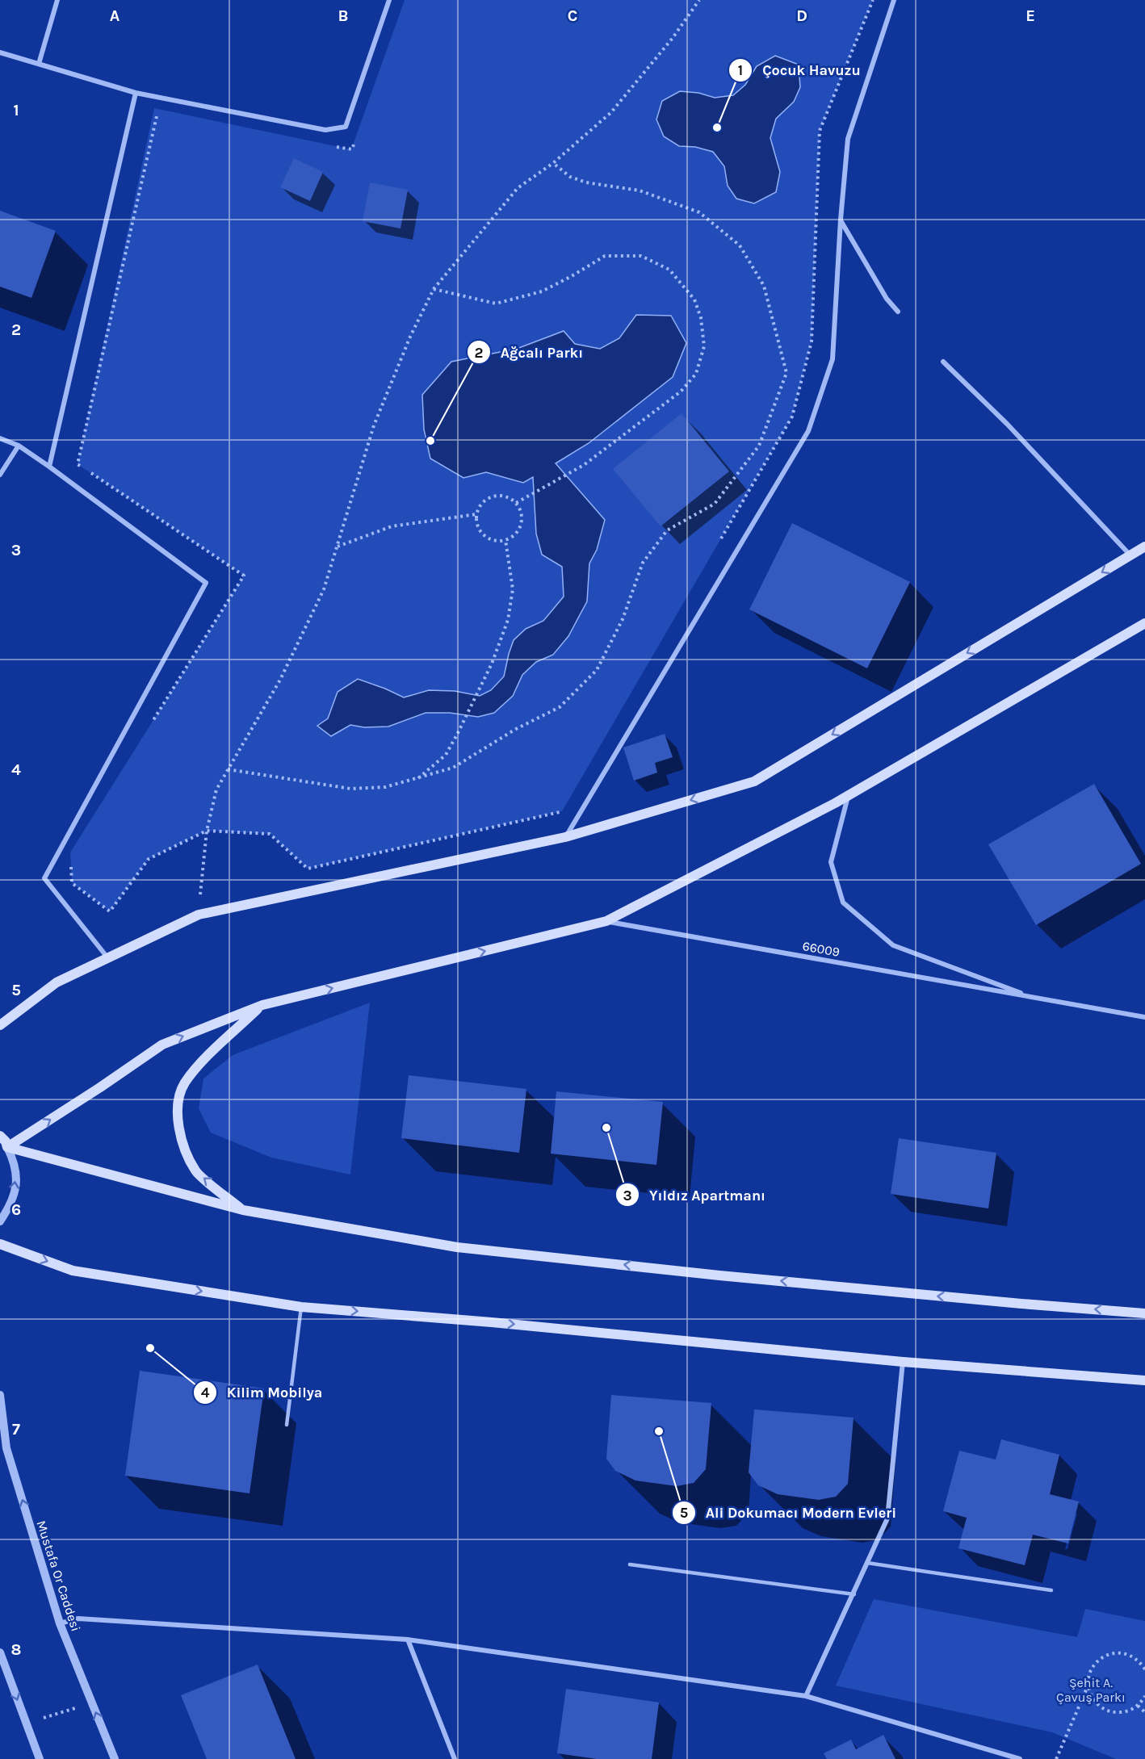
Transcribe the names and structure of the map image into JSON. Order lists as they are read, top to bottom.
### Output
{
  "streets": {
    "street": ["66009", "Mustafa Or Caddesi"]
  },
  "one_way": ["Mustafa Or Caddesi"],
  "parks": ["Şehit A. Çavuş Parkı"],
  "places": [
    "Çocuk Havuzu",
    "Ağcalı Parkı",
    "Yıldız Apartmanı",
    "Kilim Mobilya",
    "Ali Dokumacı Modern Evleri"
  ],
  "grid": {
    "columns": [
      "A",
      "B",
      "C",
      "D",
      "E"
    ],
    "rows": [
      "1",
      "2",
      "3",
      "4",
      "5",
      "6",
      "7",
      "8"
    ]
  }
}
